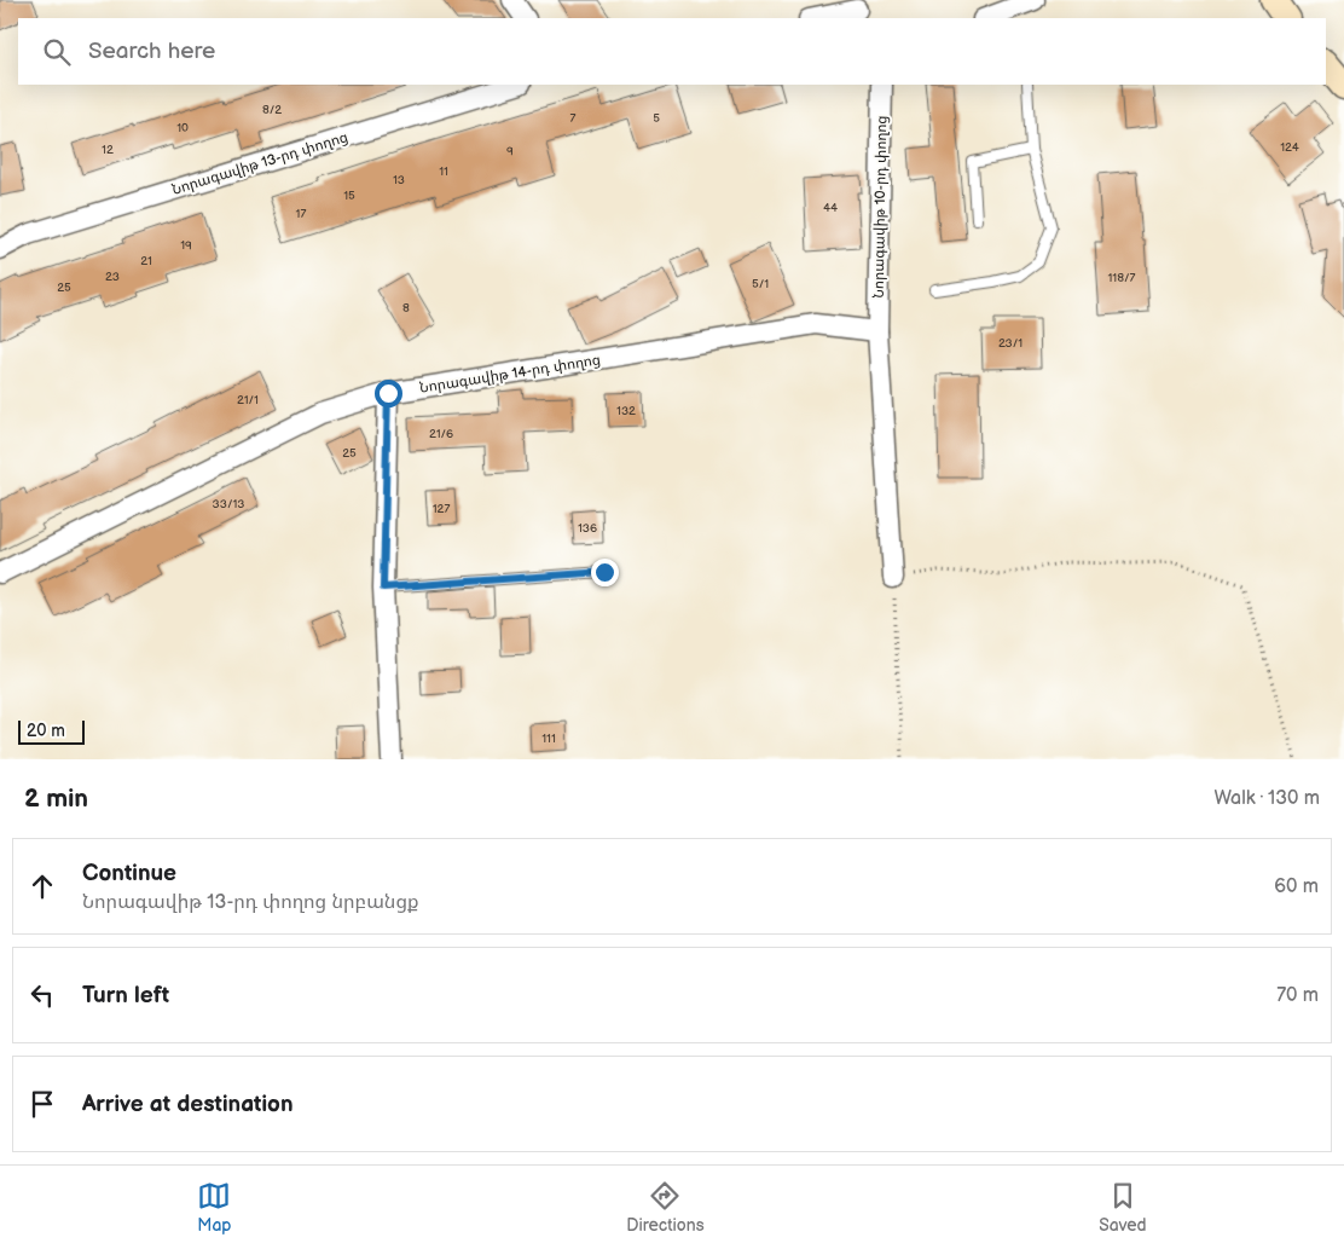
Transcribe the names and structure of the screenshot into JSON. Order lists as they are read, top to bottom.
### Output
{
  "streets": {
    "street": ["Նորագավիթ 13-րդ փողոց", "Նորագավիթ 10-րդ փողոց", "Նորագավիթ 14-րդ փողոց"]
  },
  "crossings": [
    ["Նորագավիթ 10-րդ փողոց", "Նորագավիթ 14-րդ փողոց"]
  ],
  "house_numbers": [
    "8/2",
    "7",
    "5",
    "10",
    "124",
    "12",
    "9",
    "11",
    "13",
    "15",
    "44",
    "17",
    "19",
    "21",
    "23",
    "118/7",
    "5/1",
    "25",
    "8",
    "23/1",
    "21/1",
    "132",
    "21/6",
    "25",
    "33/13",
    "127",
    "136",
    "111"
  ],
  "scale_bar": "20 m",
  "page": {
    "search": "Search here",
    "scale": "20 m",
    "heading": ["2 min", "Walk · 130 m"],
    "list": [
      ["Continue", "Նորագավիթ 13-րդ փողոց նրբանցք", "60 m"],
      ["Turn left", "70 m"],
      "Arrive at destination"
    ],
    "nav": ["Map", "Directions", "Saved"]
  }
}
